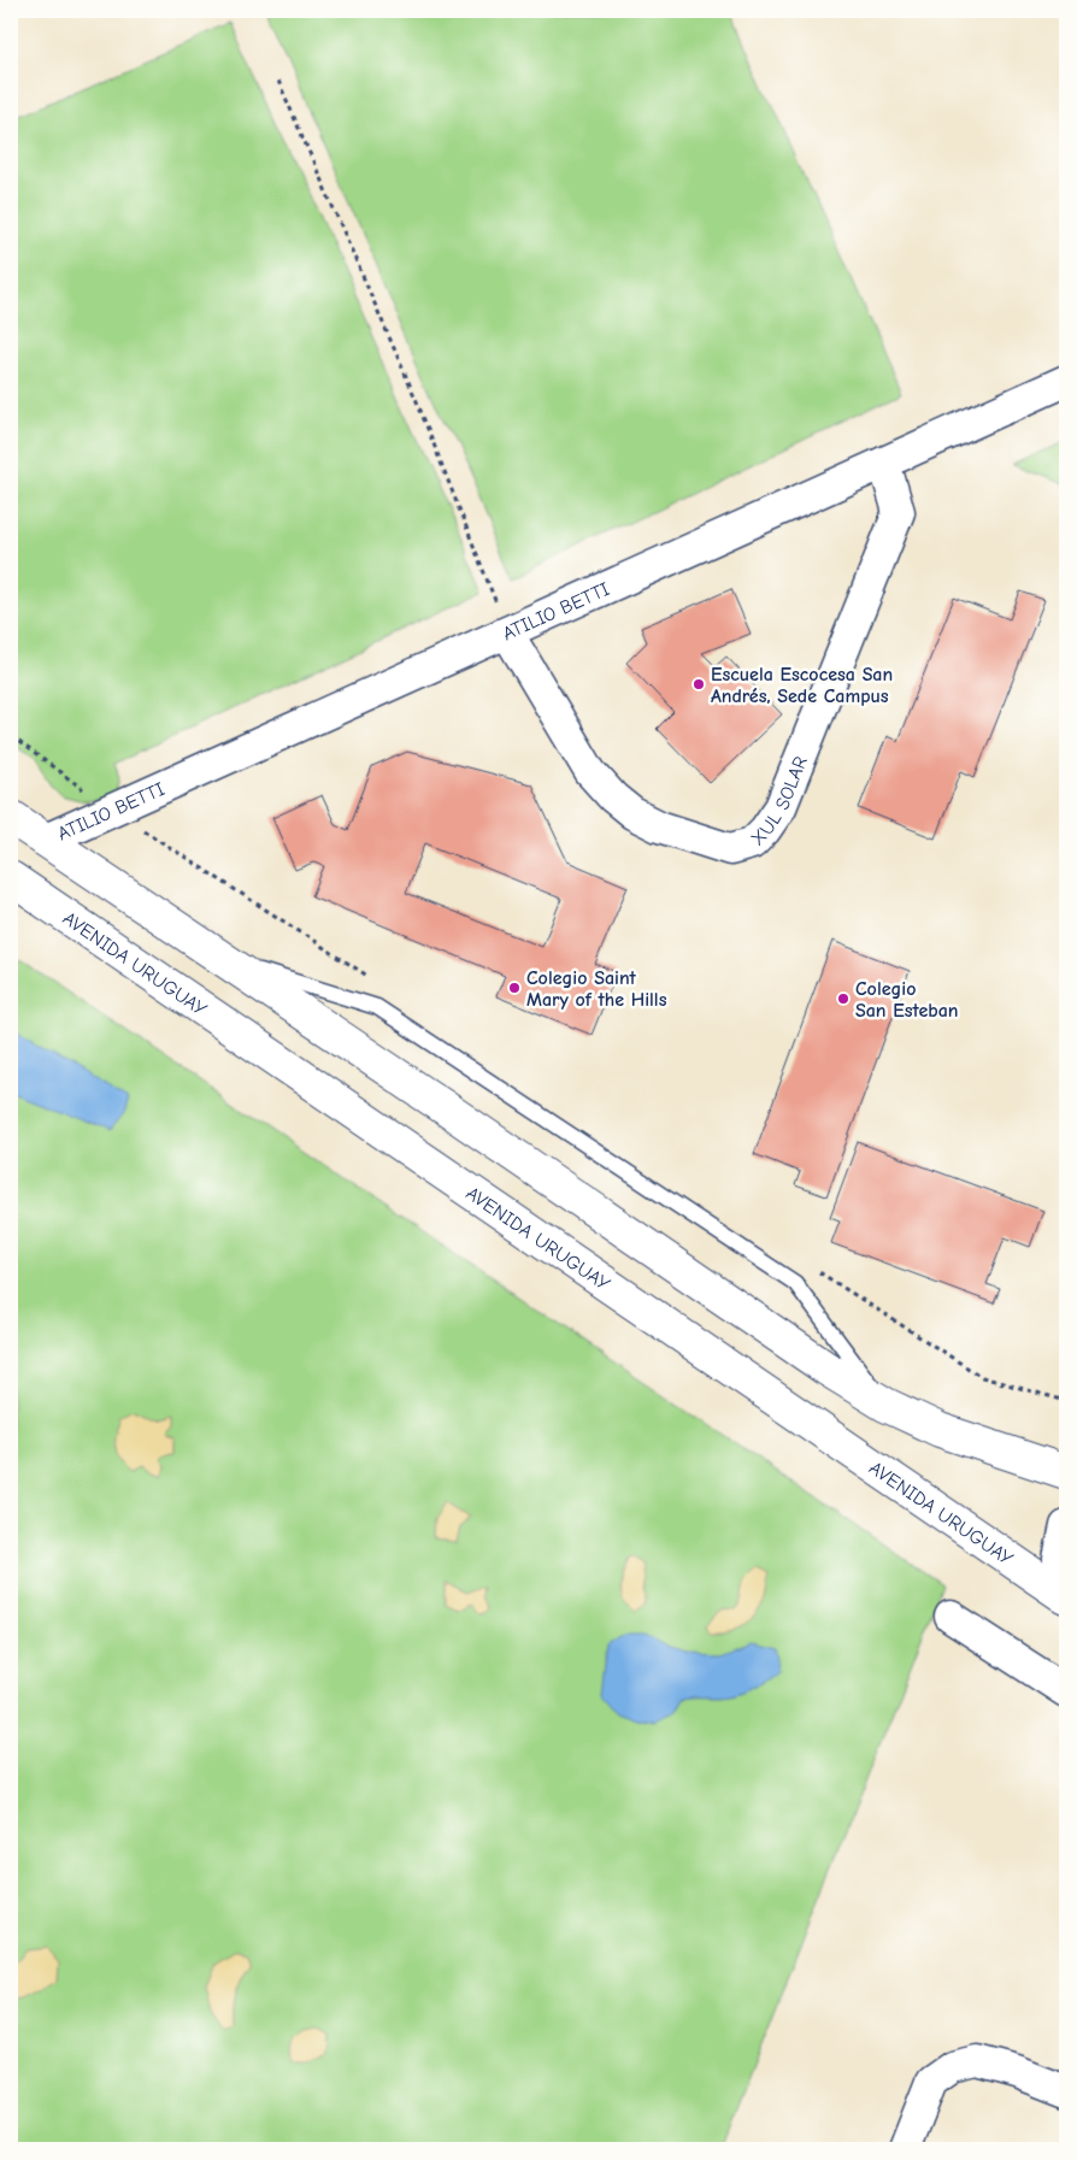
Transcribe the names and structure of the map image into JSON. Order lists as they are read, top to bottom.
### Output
{
  "streets": {
    "main road": ["AVENIDA URUGUAY"],
    "street": ["ATILIO BETTI", "XUL SOLAR"]
  },
  "crossings": [
    ["ATILIO BETTI", "XUL SOLAR"]
  ],
  "places": ["Escuela Escocesa San Andrés, Sede Campus", "Colegio Saint Mary of the Hills", "Colegio San Esteban"]
}
